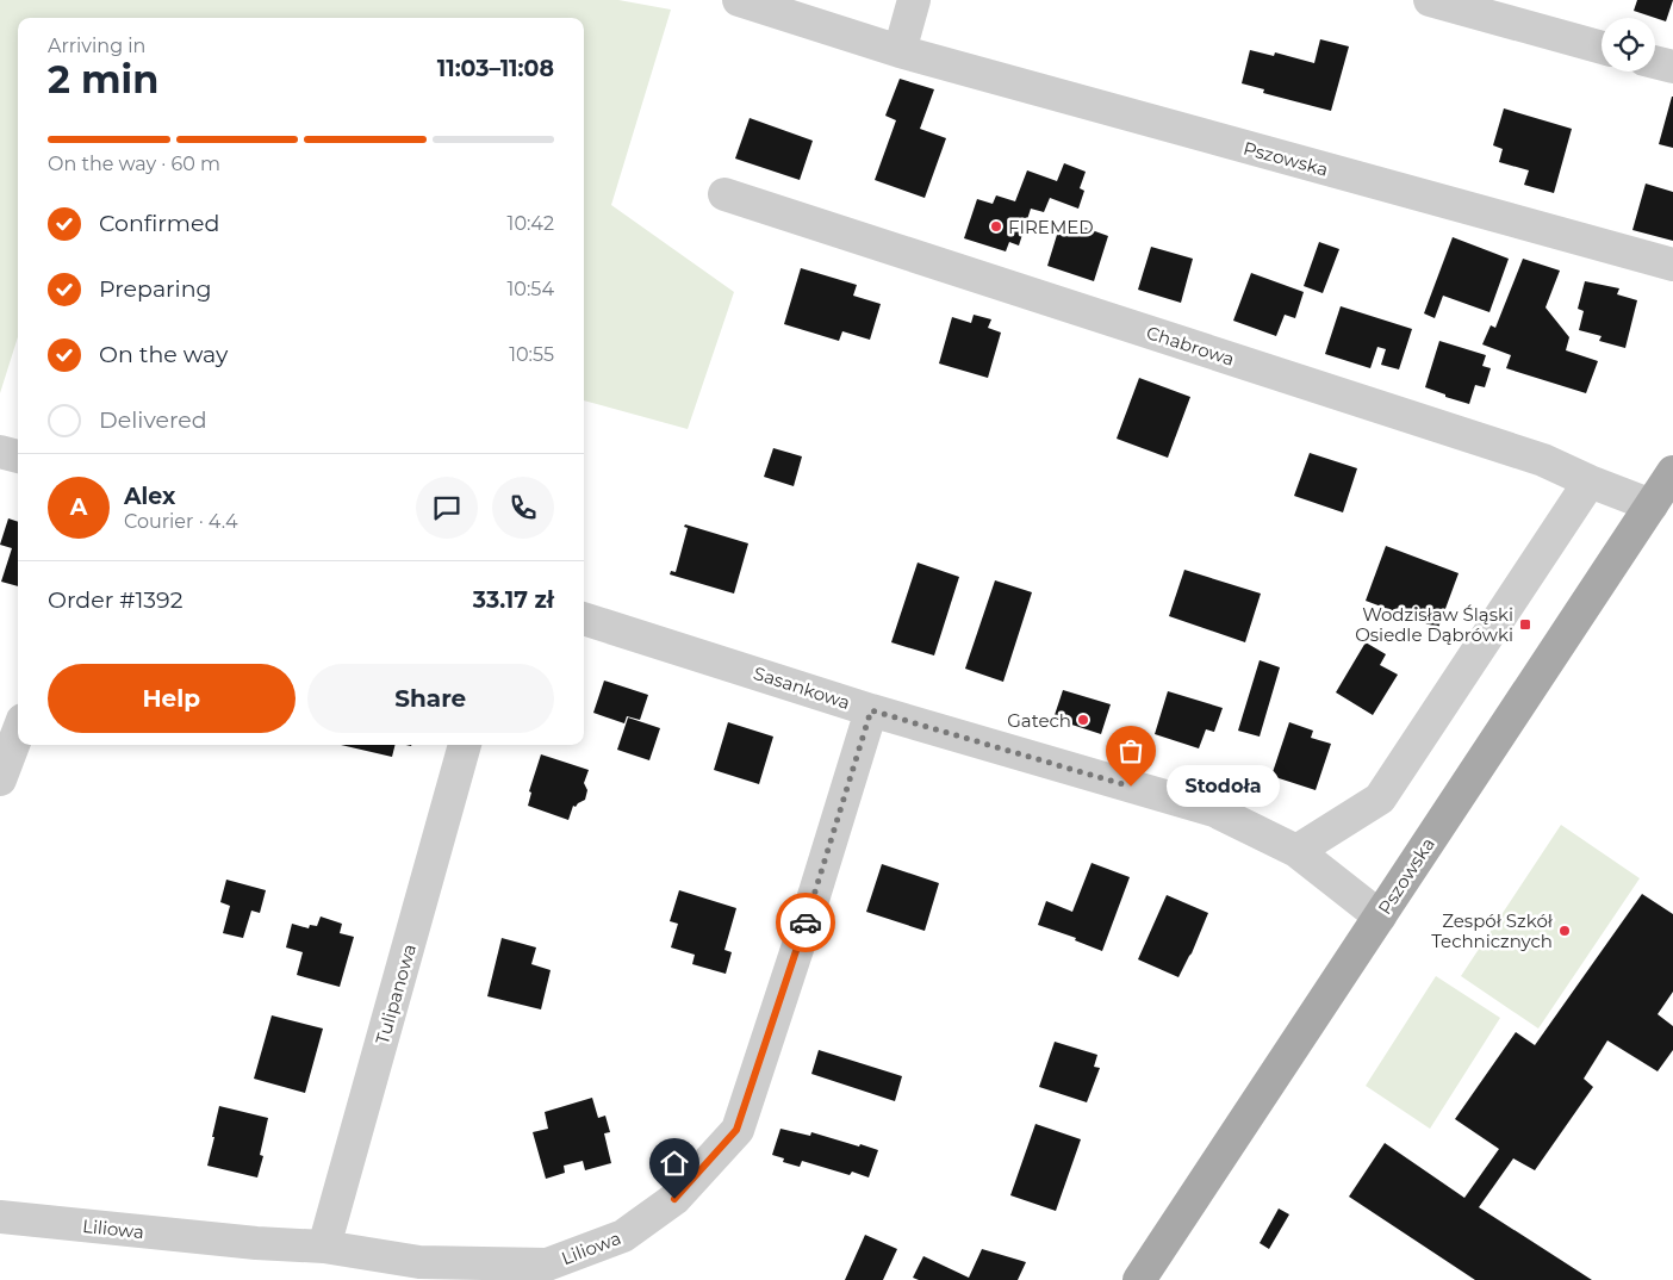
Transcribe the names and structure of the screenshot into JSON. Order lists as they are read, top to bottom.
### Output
{
  "streets": {
    "main road": ["Pszowska"],
    "street": [
      "Chabrowa",
      "Sasankowa",
      "Tulipanowa",
      "Liliowa"
    ]
  },
  "crossings": [
    ["Pszowska", "Chabrowa"],
    ["Pszowska", "Sasankowa"],
    ["Sasankowa", "Liliowa"],
    ["Tulipanowa", "Liliowa"]
  ],
  "places": {
    "other": [
      "FIREMED",
      "Gatech",
      "Stodoła",
      "Zespół Szkół Technicznych"
    ],
    "transit": ["Wodzisław Śląski Osiedle Dąbrówki"]
  },
  "page": {
    "heading": ["2 min", "Arriving in", "11:03–11:08"],
    "panel": [
      "Alex",
      "Courier · 4.4",
      "Order #1392",
      "33.17 zł"
    ],
    "bar": "On the way · 60 m",
    "list": [
      ["Confirmed", "10:42"],
      ["Preparing", "10:54"],
      ["On the way", "10:55"],
      "Delivered"
    ],
    "round": "A",
    "buttons": ["Help", "Share"],
    "bubble": "Stodoła"
  }
}
